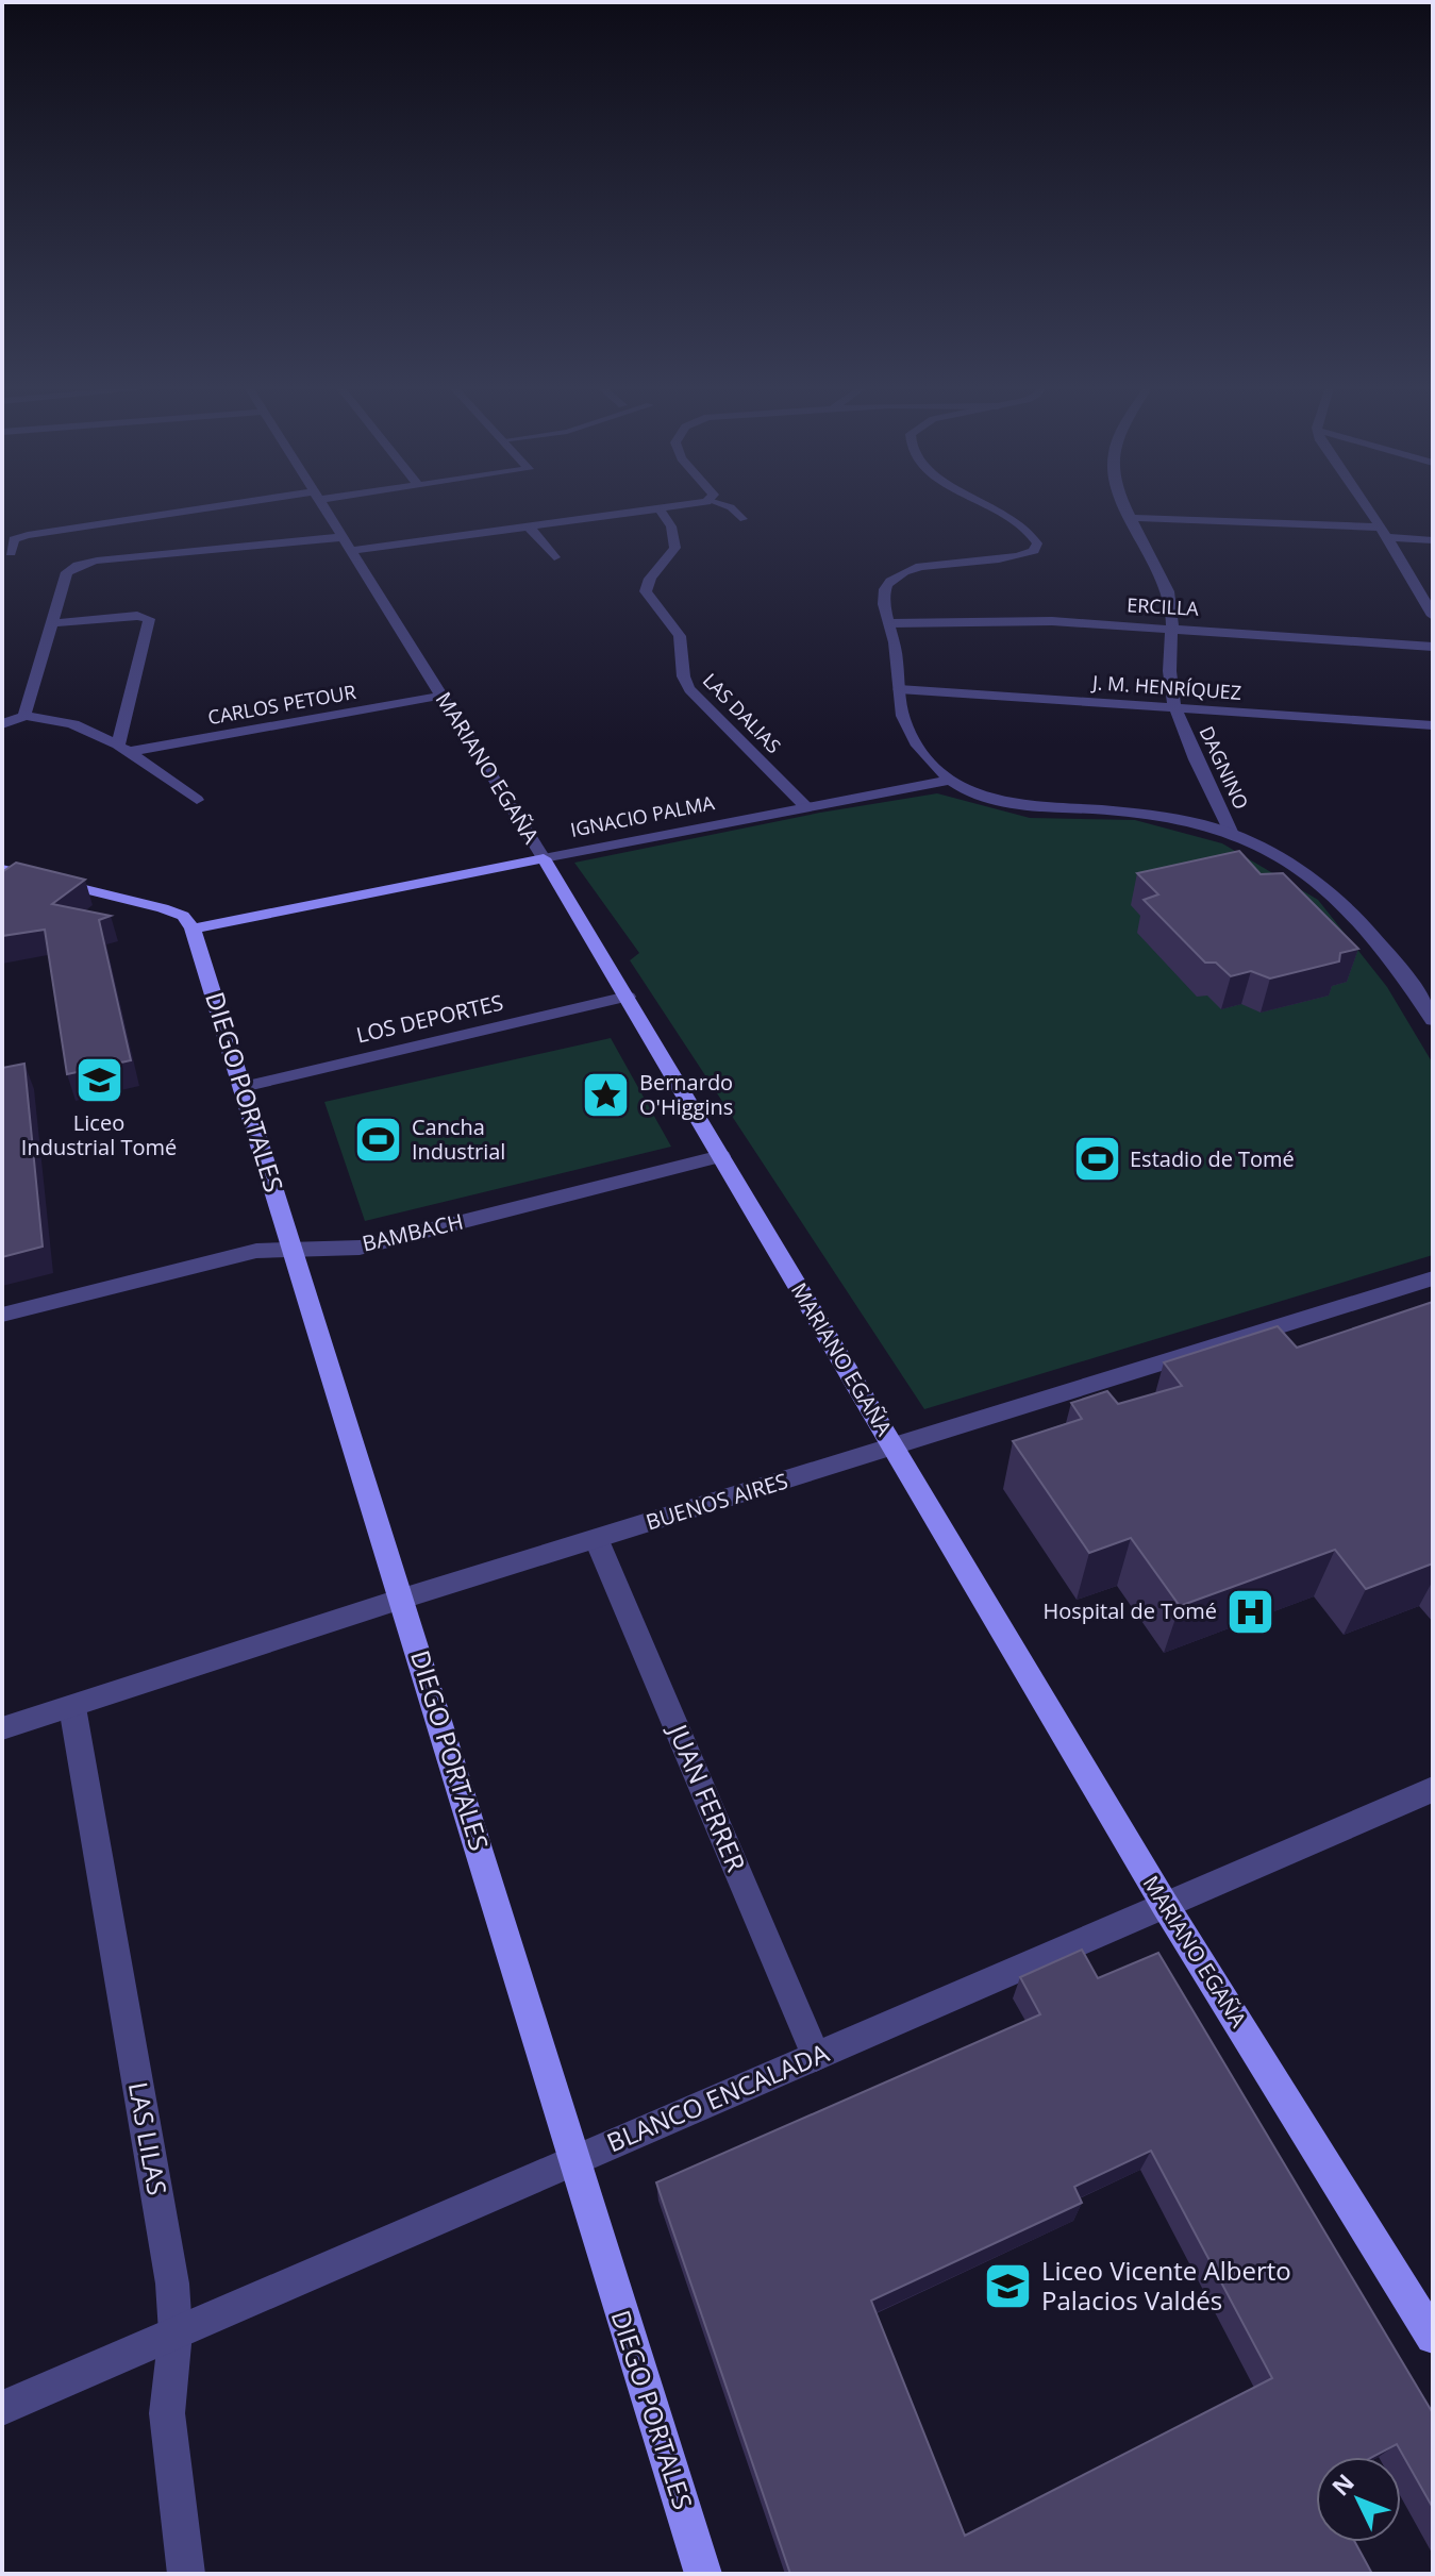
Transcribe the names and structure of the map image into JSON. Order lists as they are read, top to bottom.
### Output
{
  "streets": {
    "main road": ["MARIANO EGAÑA", "IGNACIO PALMA", "DIEGO PORTALES"],
    "street": [
      "ERCILLA",
      "J. M. HENRÍQUEZ",
      "CARLOS PETOUR",
      "LAS DALIAS",
      "DAGNINO",
      "LOS DEPORTES",
      "BAMBACH",
      "BUENOS AIRES",
      "JUAN FERRER",
      "BLANCO ENCALADA",
      "LAS LILAS"
    ]
  },
  "crossings": [
    ["ERCILLA", "DAGNINO"],
    ["J. M. HENRÍQUEZ", "DAGNINO"],
    ["CARLOS PETOUR", "MARIANO EGAÑA"],
    ["LAS DALIAS", "IGNACIO PALMA"],
    ["MARIANO EGAÑA", "IGNACIO PALMA"],
    ["MARIANO EGAÑA", "LOS DEPORTES"],
    ["MARIANO EGAÑA", "BAMBACH"],
    ["MARIANO EGAÑA", "BUENOS AIRES"],
    ["MARIANO EGAÑA", "BLANCO ENCALADA"],
    ["IGNACIO PALMA", "DIEGO PORTALES"],
    ["LOS DEPORTES", "DIEGO PORTALES"],
    ["DIEGO PORTALES", "BAMBACH"],
    ["DIEGO PORTALES", "BUENOS AIRES"],
    ["DIEGO PORTALES", "BLANCO ENCALADA"],
    ["BUENOS AIRES", "JUAN FERRER"],
    ["BUENOS AIRES", "LAS LILAS"],
    ["JUAN FERRER", "BLANCO ENCALADA"],
    ["BLANCO ENCALADA", "LAS LILAS"]
  ],
  "places": {
    "school or university": ["Liceo Industrial Tomé", "Liceo Vicente Alberto Palacios Valdés"],
    "place": ["Bernardo O'Higgins"],
    "sports": ["Cancha Industrial", "Estadio de Tomé"],
    "hospital": ["Hospital de Tomé"]
  },
  "north": "top left"
}
